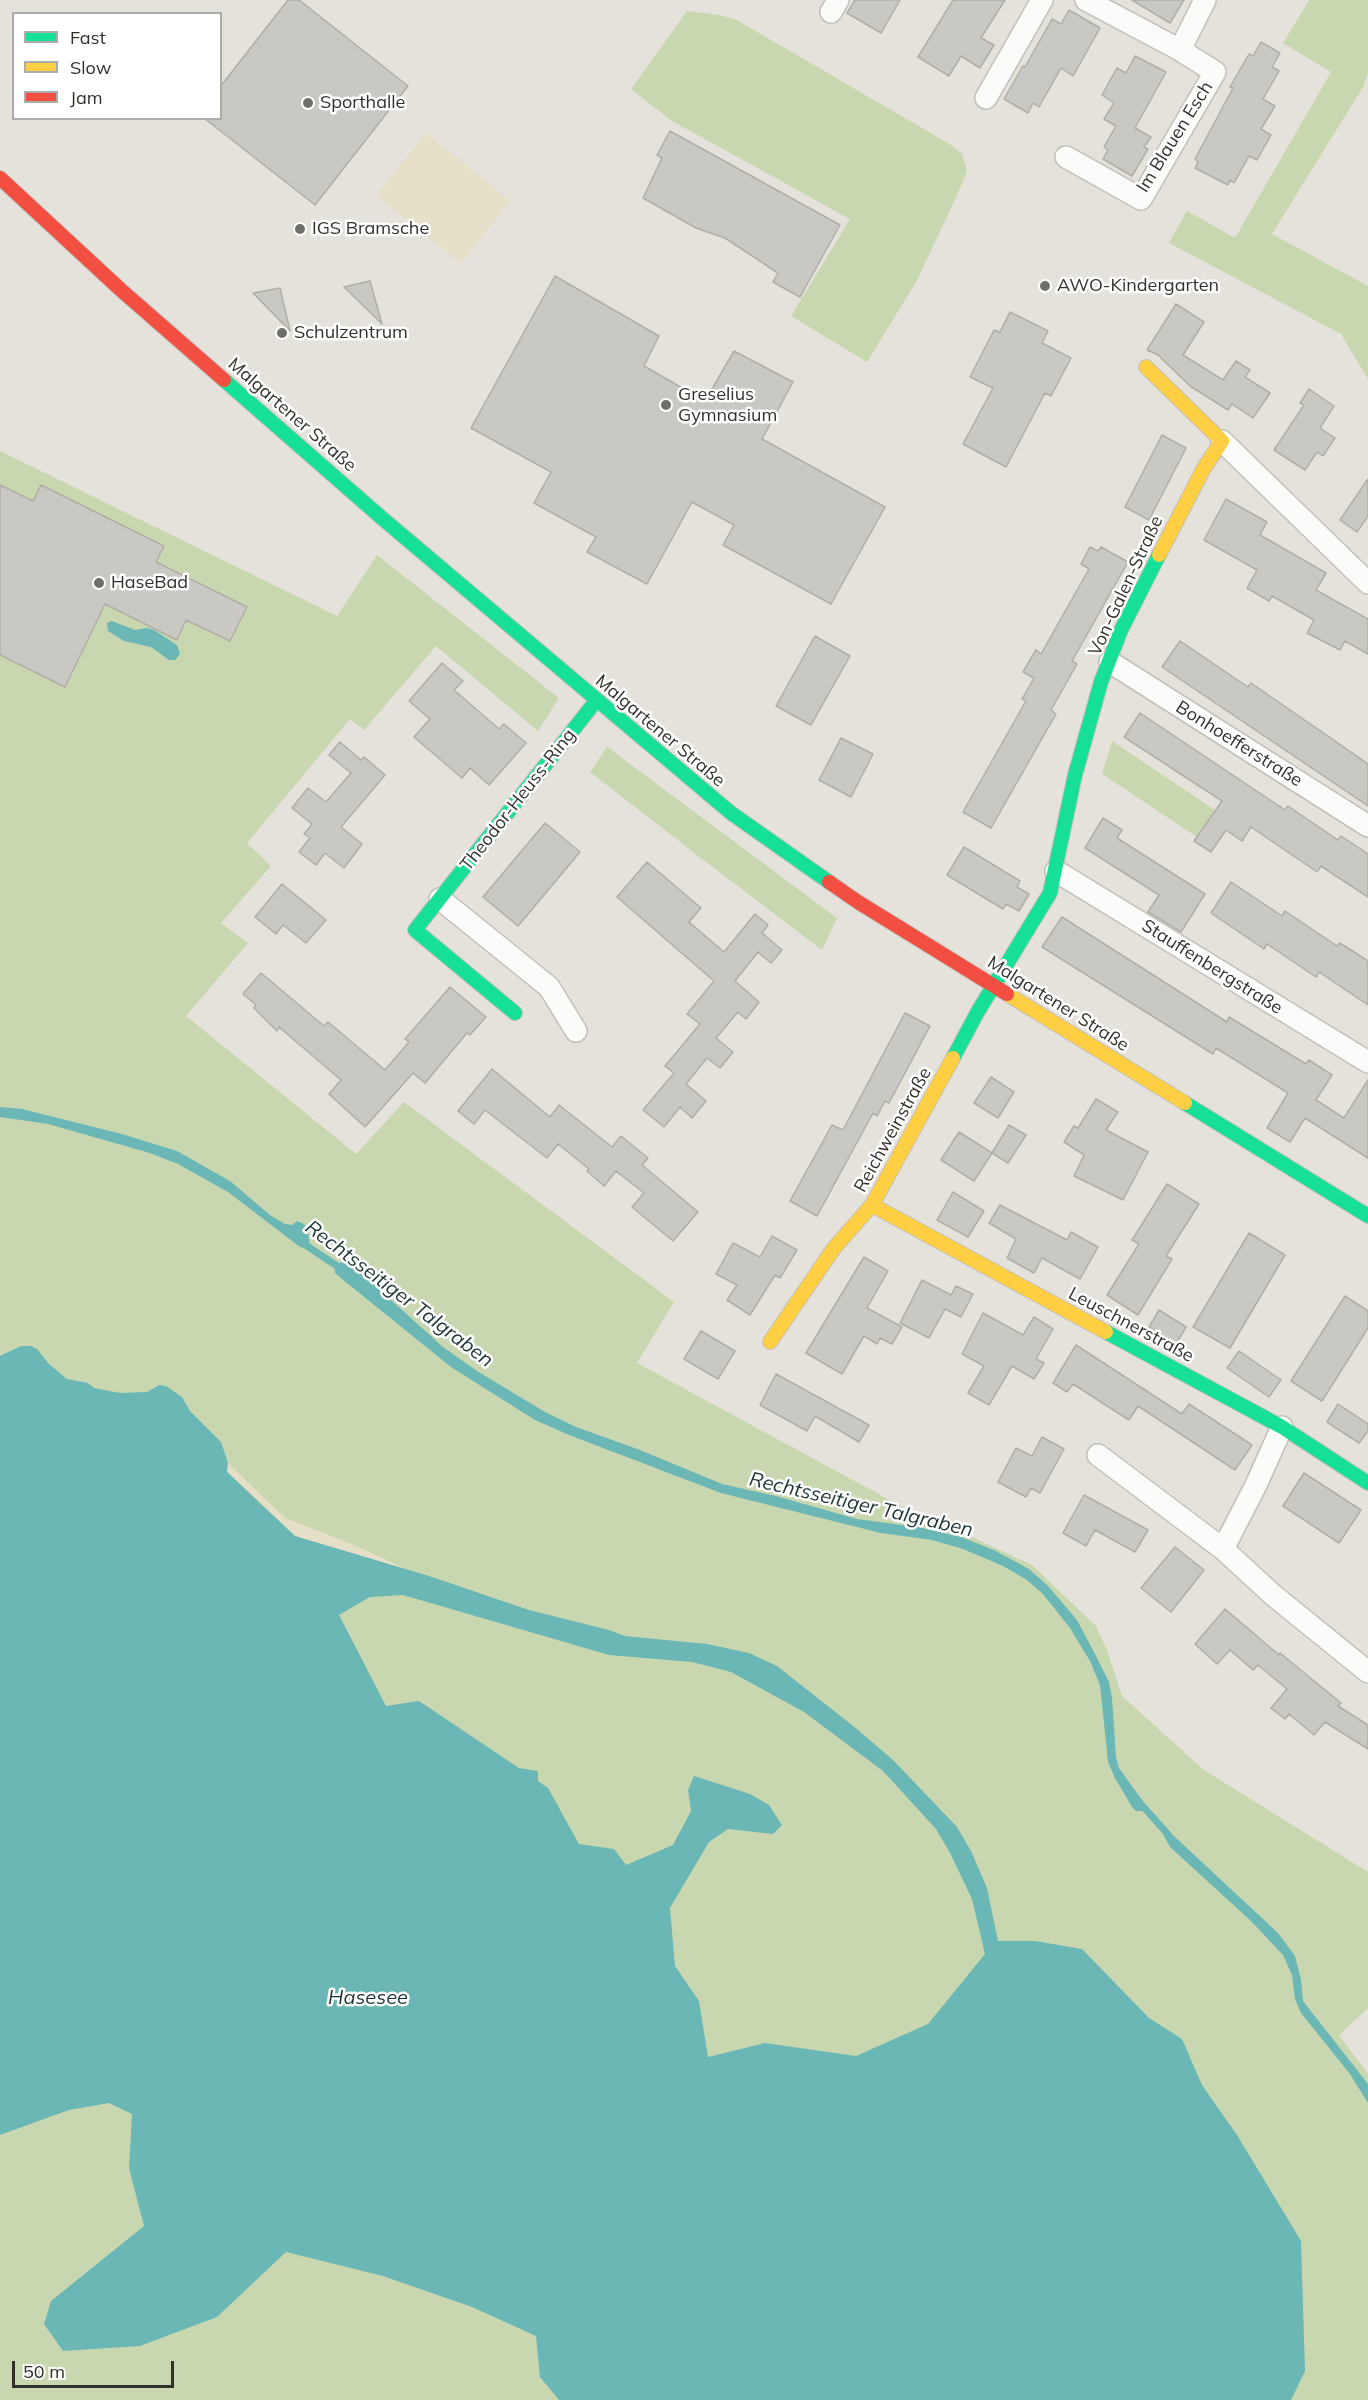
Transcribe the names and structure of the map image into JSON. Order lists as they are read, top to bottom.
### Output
{
  "streets": {
    "street": [
      "Im Blauen Esch",
      "Malgartener Straße",
      "Von-Galen-Straße",
      "Bonhoefferstraße",
      "Theodor-Heuss-Ring",
      "Stauffenbergstraße",
      "Reichweinstraße",
      "Leuschnerstraße"
    ]
  },
  "crossings": [
    ["Malgartener Straße", "Von-Galen-Straße"],
    ["Malgartener Straße", "Theodor-Heuss-Ring"],
    ["Malgartener Straße", "Reichweinstraße"],
    ["Von-Galen-Straße", "Bonhoefferstraße"],
    ["Von-Galen-Straße", "Stauffenbergstraße"],
    ["Von-Galen-Straße", "Reichweinstraße"],
    ["Reichweinstraße", "Leuschnerstraße"]
  ],
  "water": ["Rechtsseitiger Talgraben", "Hasesee"],
  "places": [
    "Sporthalle",
    "IGS Bramsche",
    "AWO-Kindergarten",
    "Schulzentrum",
    "Greselius Gymnasium",
    "HaseBad"
  ],
  "legend": ["Fast", "Slow", "Jam"],
  "scale_bar": "50 m"
}
